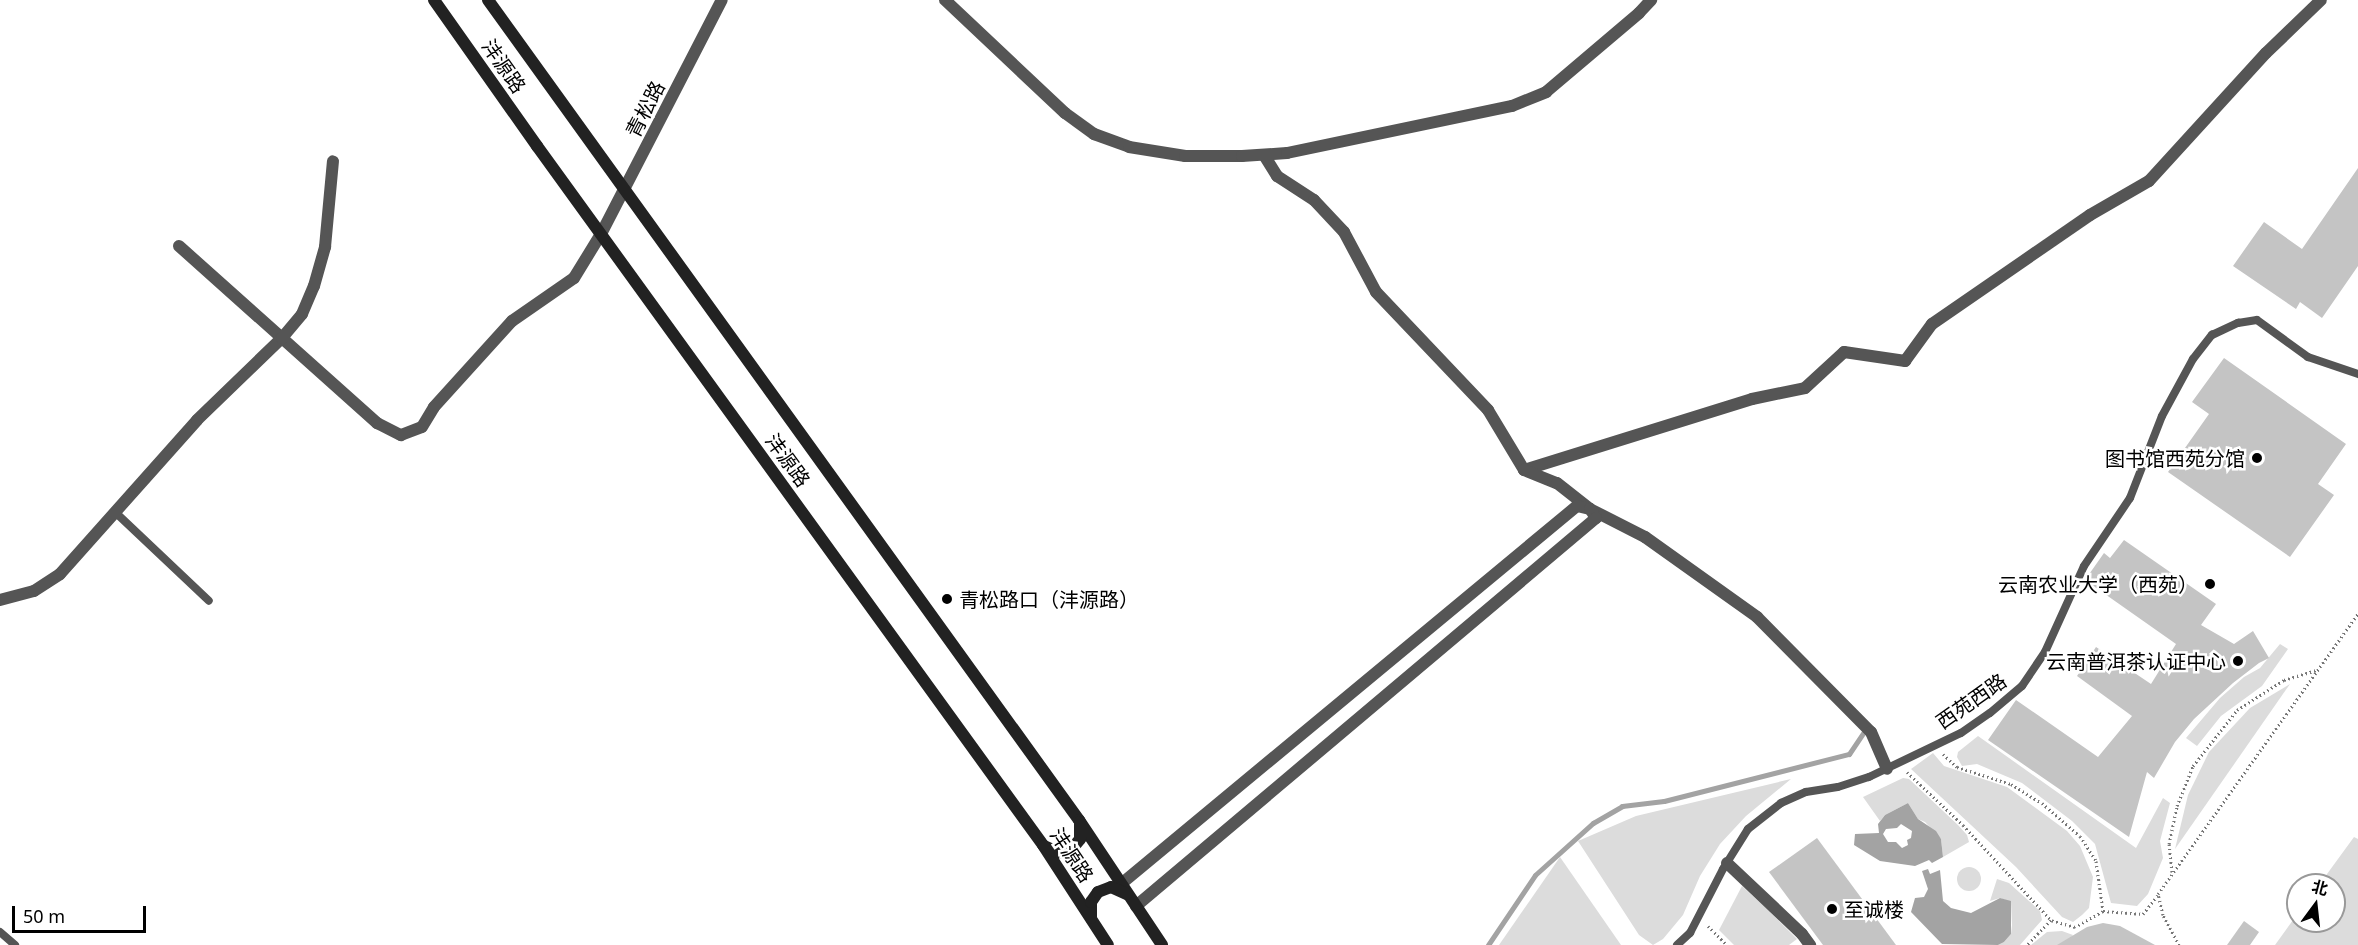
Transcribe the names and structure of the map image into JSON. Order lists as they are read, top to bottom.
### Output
{
  "streets": {
    "main road": ["沣源路"],
    "street": ["青松路"],
    "lane": ["西苑西路"]
  },
  "crossings": [
    ["沣源路", "青松路"]
  ],
  "places": [
    "图书馆西苑分馆",
    "云南农业大学（西苑）",
    "青松路口（沣源路）",
    "云南普洱茶认证中心",
    "至诚楼"
  ],
  "scale_bar": "50 m",
  "north": "top"
}
